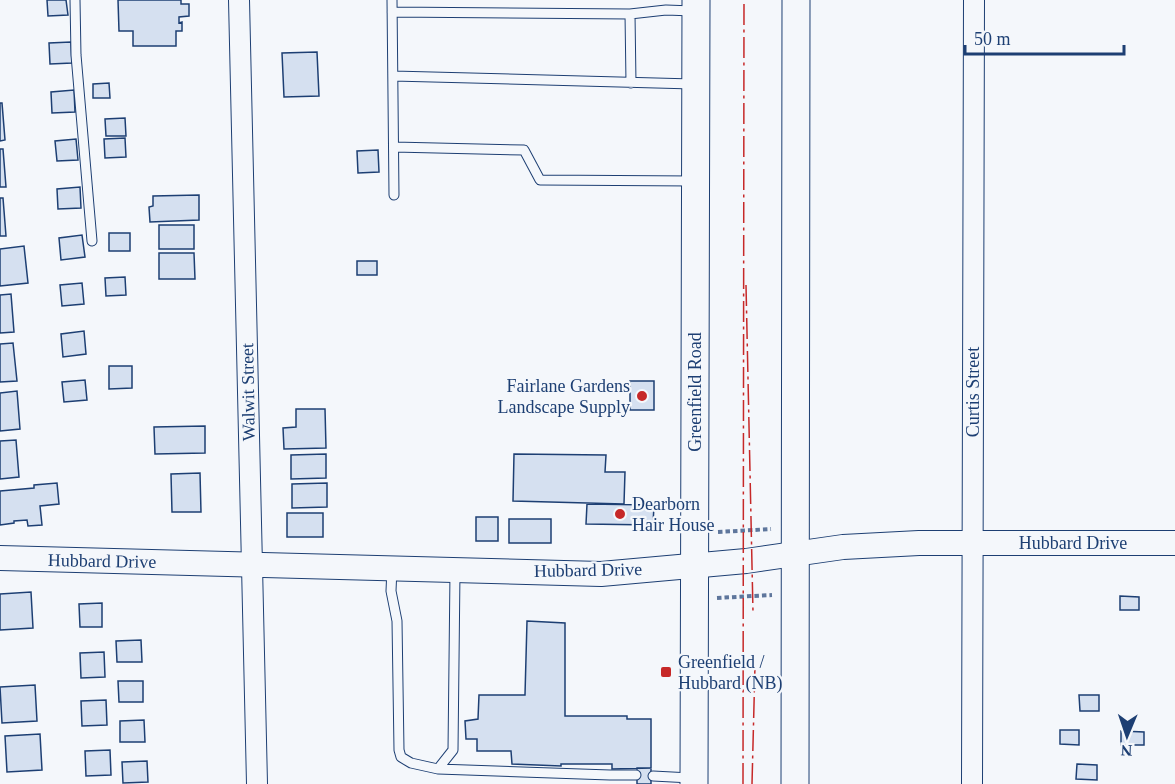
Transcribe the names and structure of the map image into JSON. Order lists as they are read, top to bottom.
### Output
{
  "streets": {
    "main road": ["Greenfield Road"],
    "street": ["Walwit Street", "Curtis Street", "Hubbard Drive"]
  },
  "crossings": [
    ["Walwit Street", "Hubbard Drive"],
    ["Greenfield Road", "Hubbard Drive"],
    ["Curtis Street", "Hubbard Drive"]
  ],
  "places": {
    "other": ["Fairlane Gardens Landscape Supply", "Dearborn Hair House"],
    "transit": ["Greenfield / Hubbard (NB)"]
  },
  "scale_bar": "50 m",
  "north": "bottom"
}
